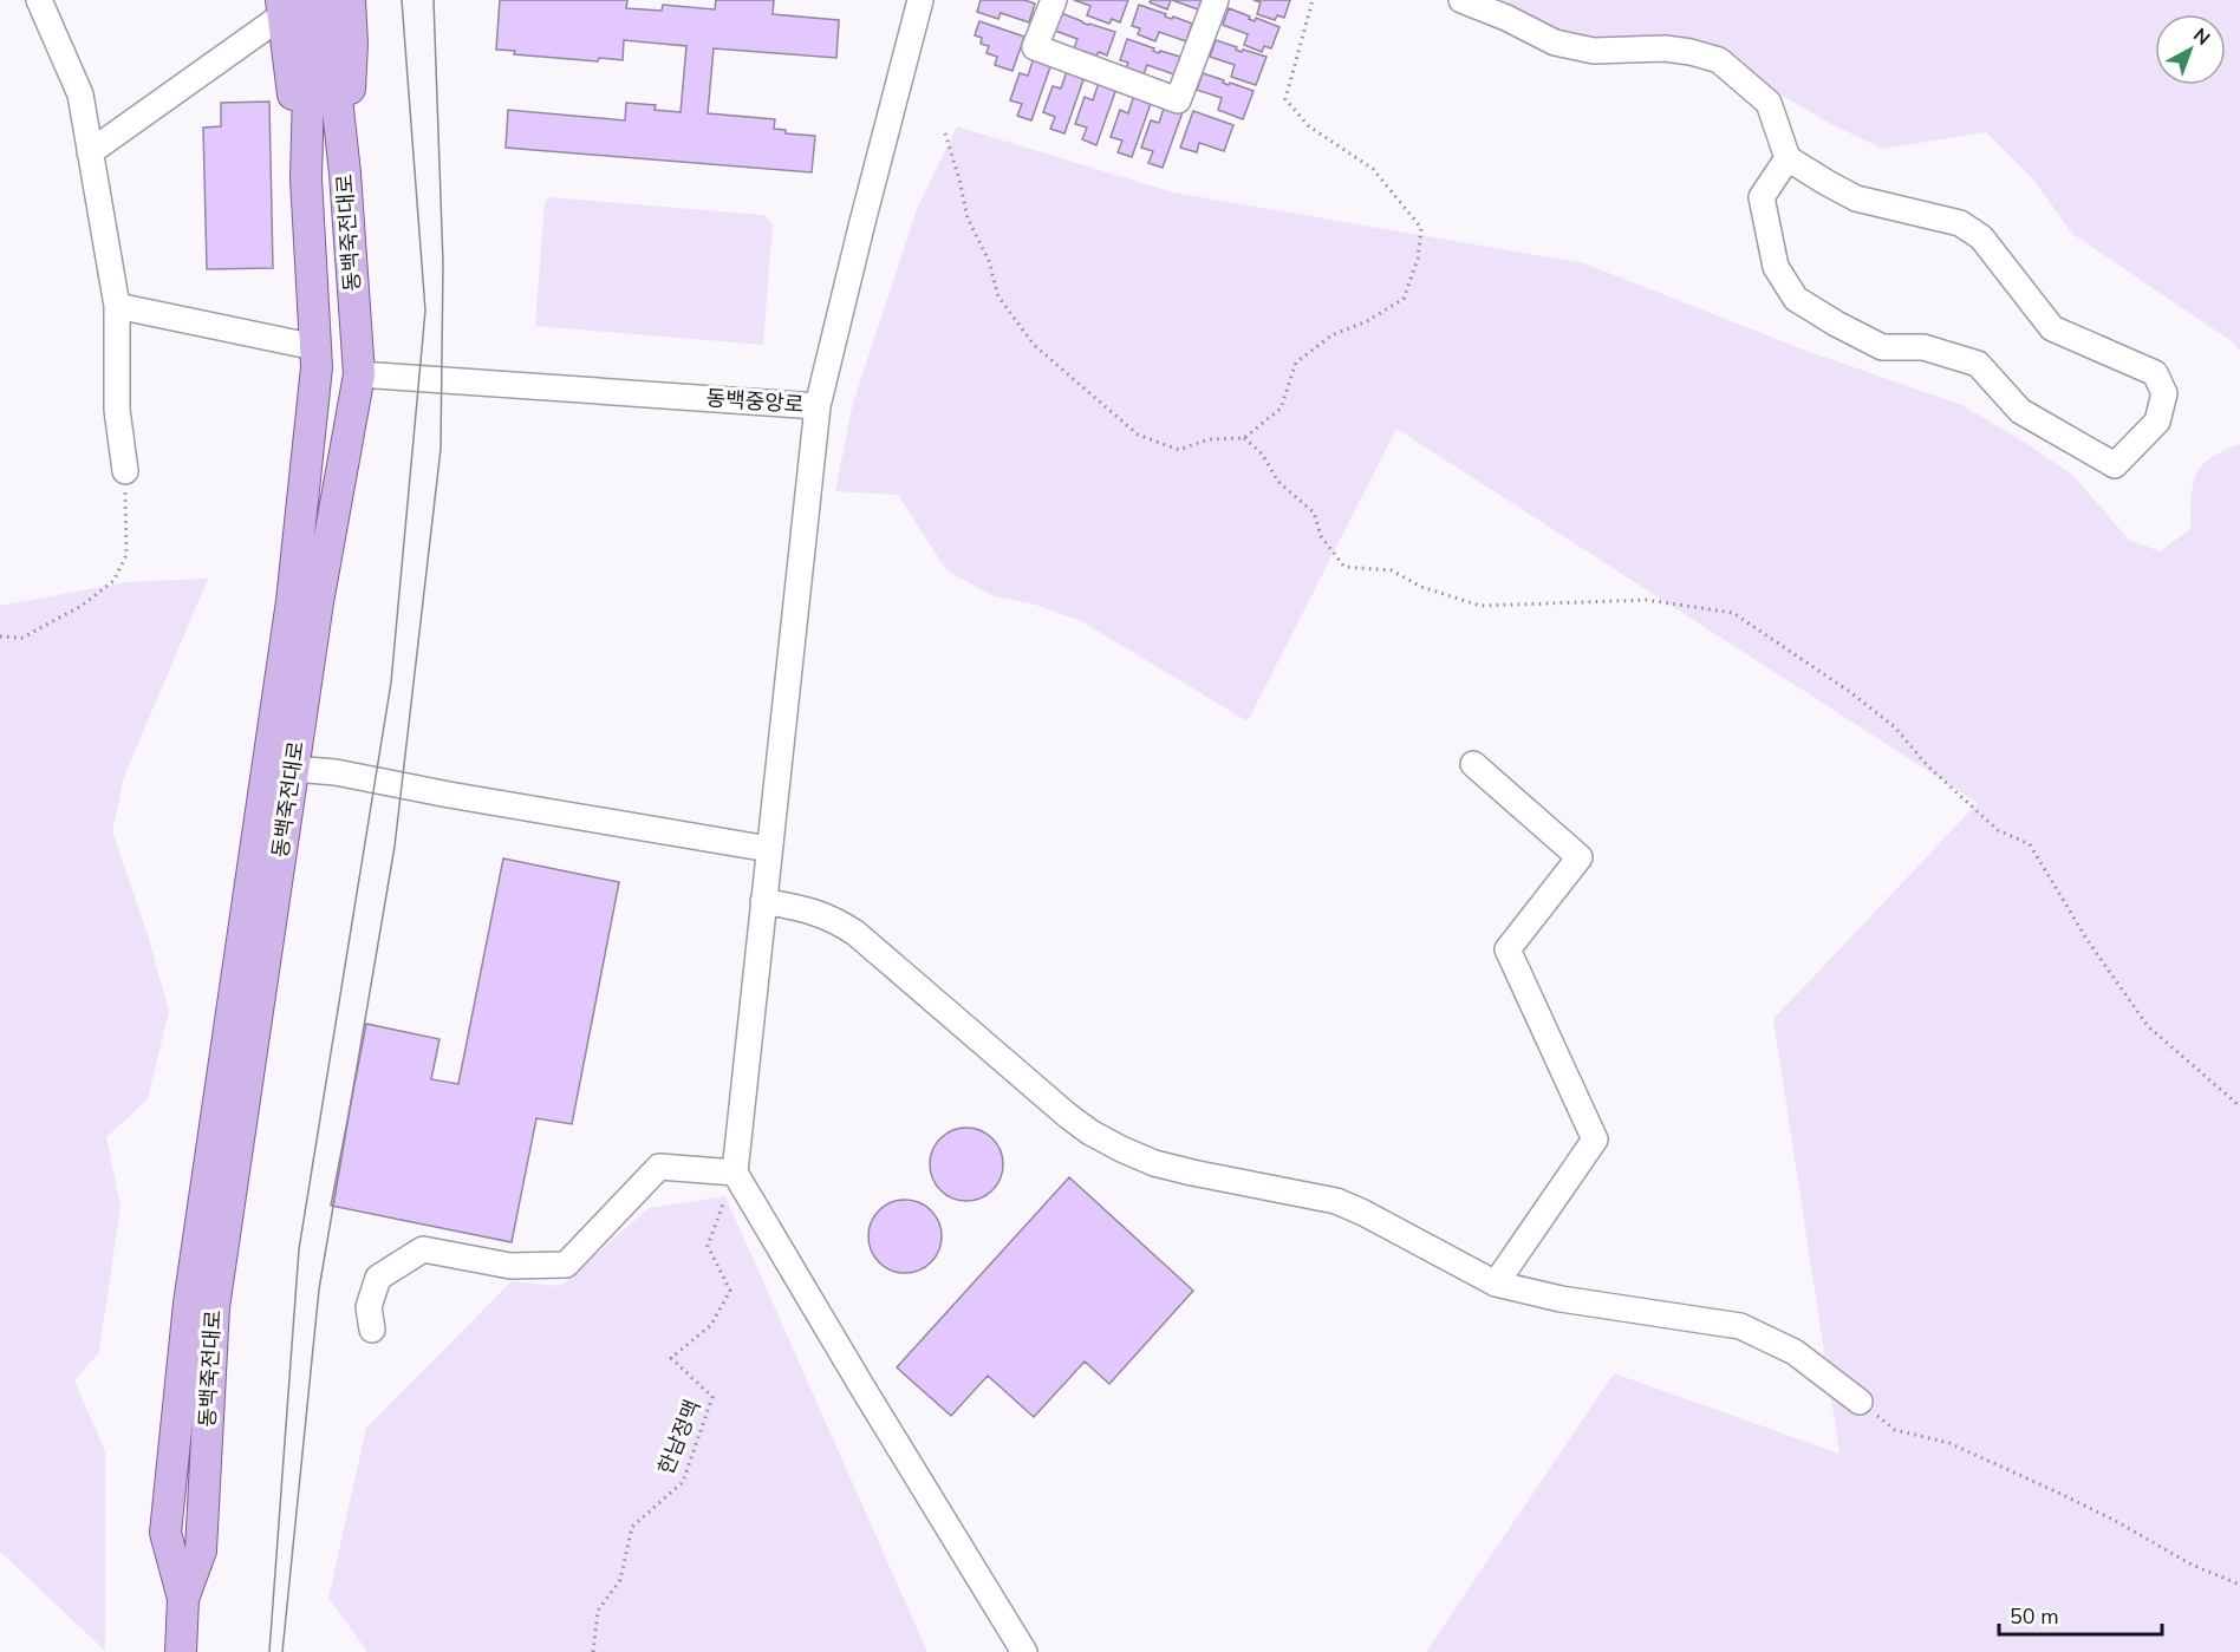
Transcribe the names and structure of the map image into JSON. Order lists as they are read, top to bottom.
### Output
{
  "streets": {
    "main road": ["동백죽전대로"],
    "street": ["동백중앙로"],
    "path": ["한남정맥"]
  },
  "crossings": [
    ["동백죽전대로", "동백중앙로"]
  ],
  "scale_bar": "50 m",
  "north": "top right"
}
